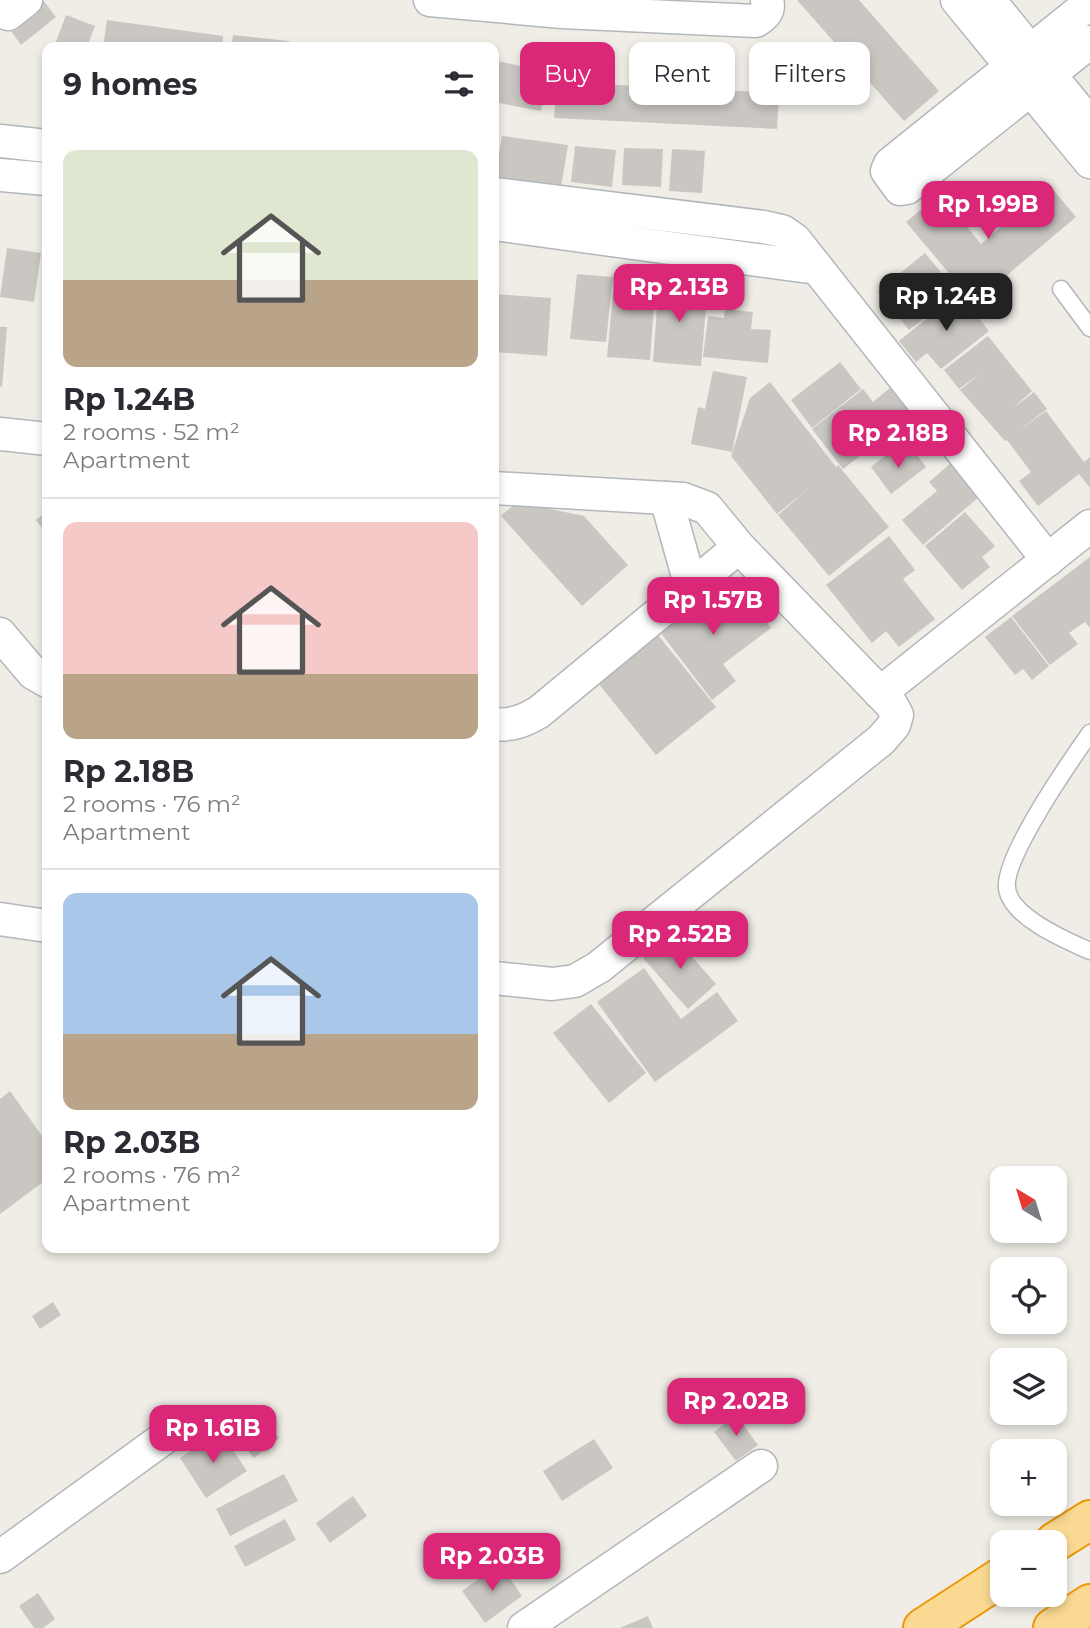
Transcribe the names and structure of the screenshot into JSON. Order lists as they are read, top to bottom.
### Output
{
  "north": "top left",
  "page": {
    "chip": ["Buy", "Rent", "Filters"],
    "heading": "9 homes",
    "list": [
      {
        "name": "Rp 1.24B",
        "note": "2 rooms · 52 m² · Apartment"
      },
      {
        "name": "Rp 2.18B",
        "note": "2 rooms · 76 m² · Apartment"
      },
      {
        "name": "Rp 2.03B",
        "note": "2 rooms · 76 m² · Apartment"
      }
    ],
    "price": [
      "Rp 1.99B",
      "Rp 2.13B",
      "Rp 1.24B",
      "Rp 2.18B",
      "Rp 1.57B",
      "Rp 2.52B",
      "Rp 2.02B",
      "Rp 1.61B",
      "Rp 2.03B"
    ],
    "map_buttons": ["+", "−"]
  }
}
